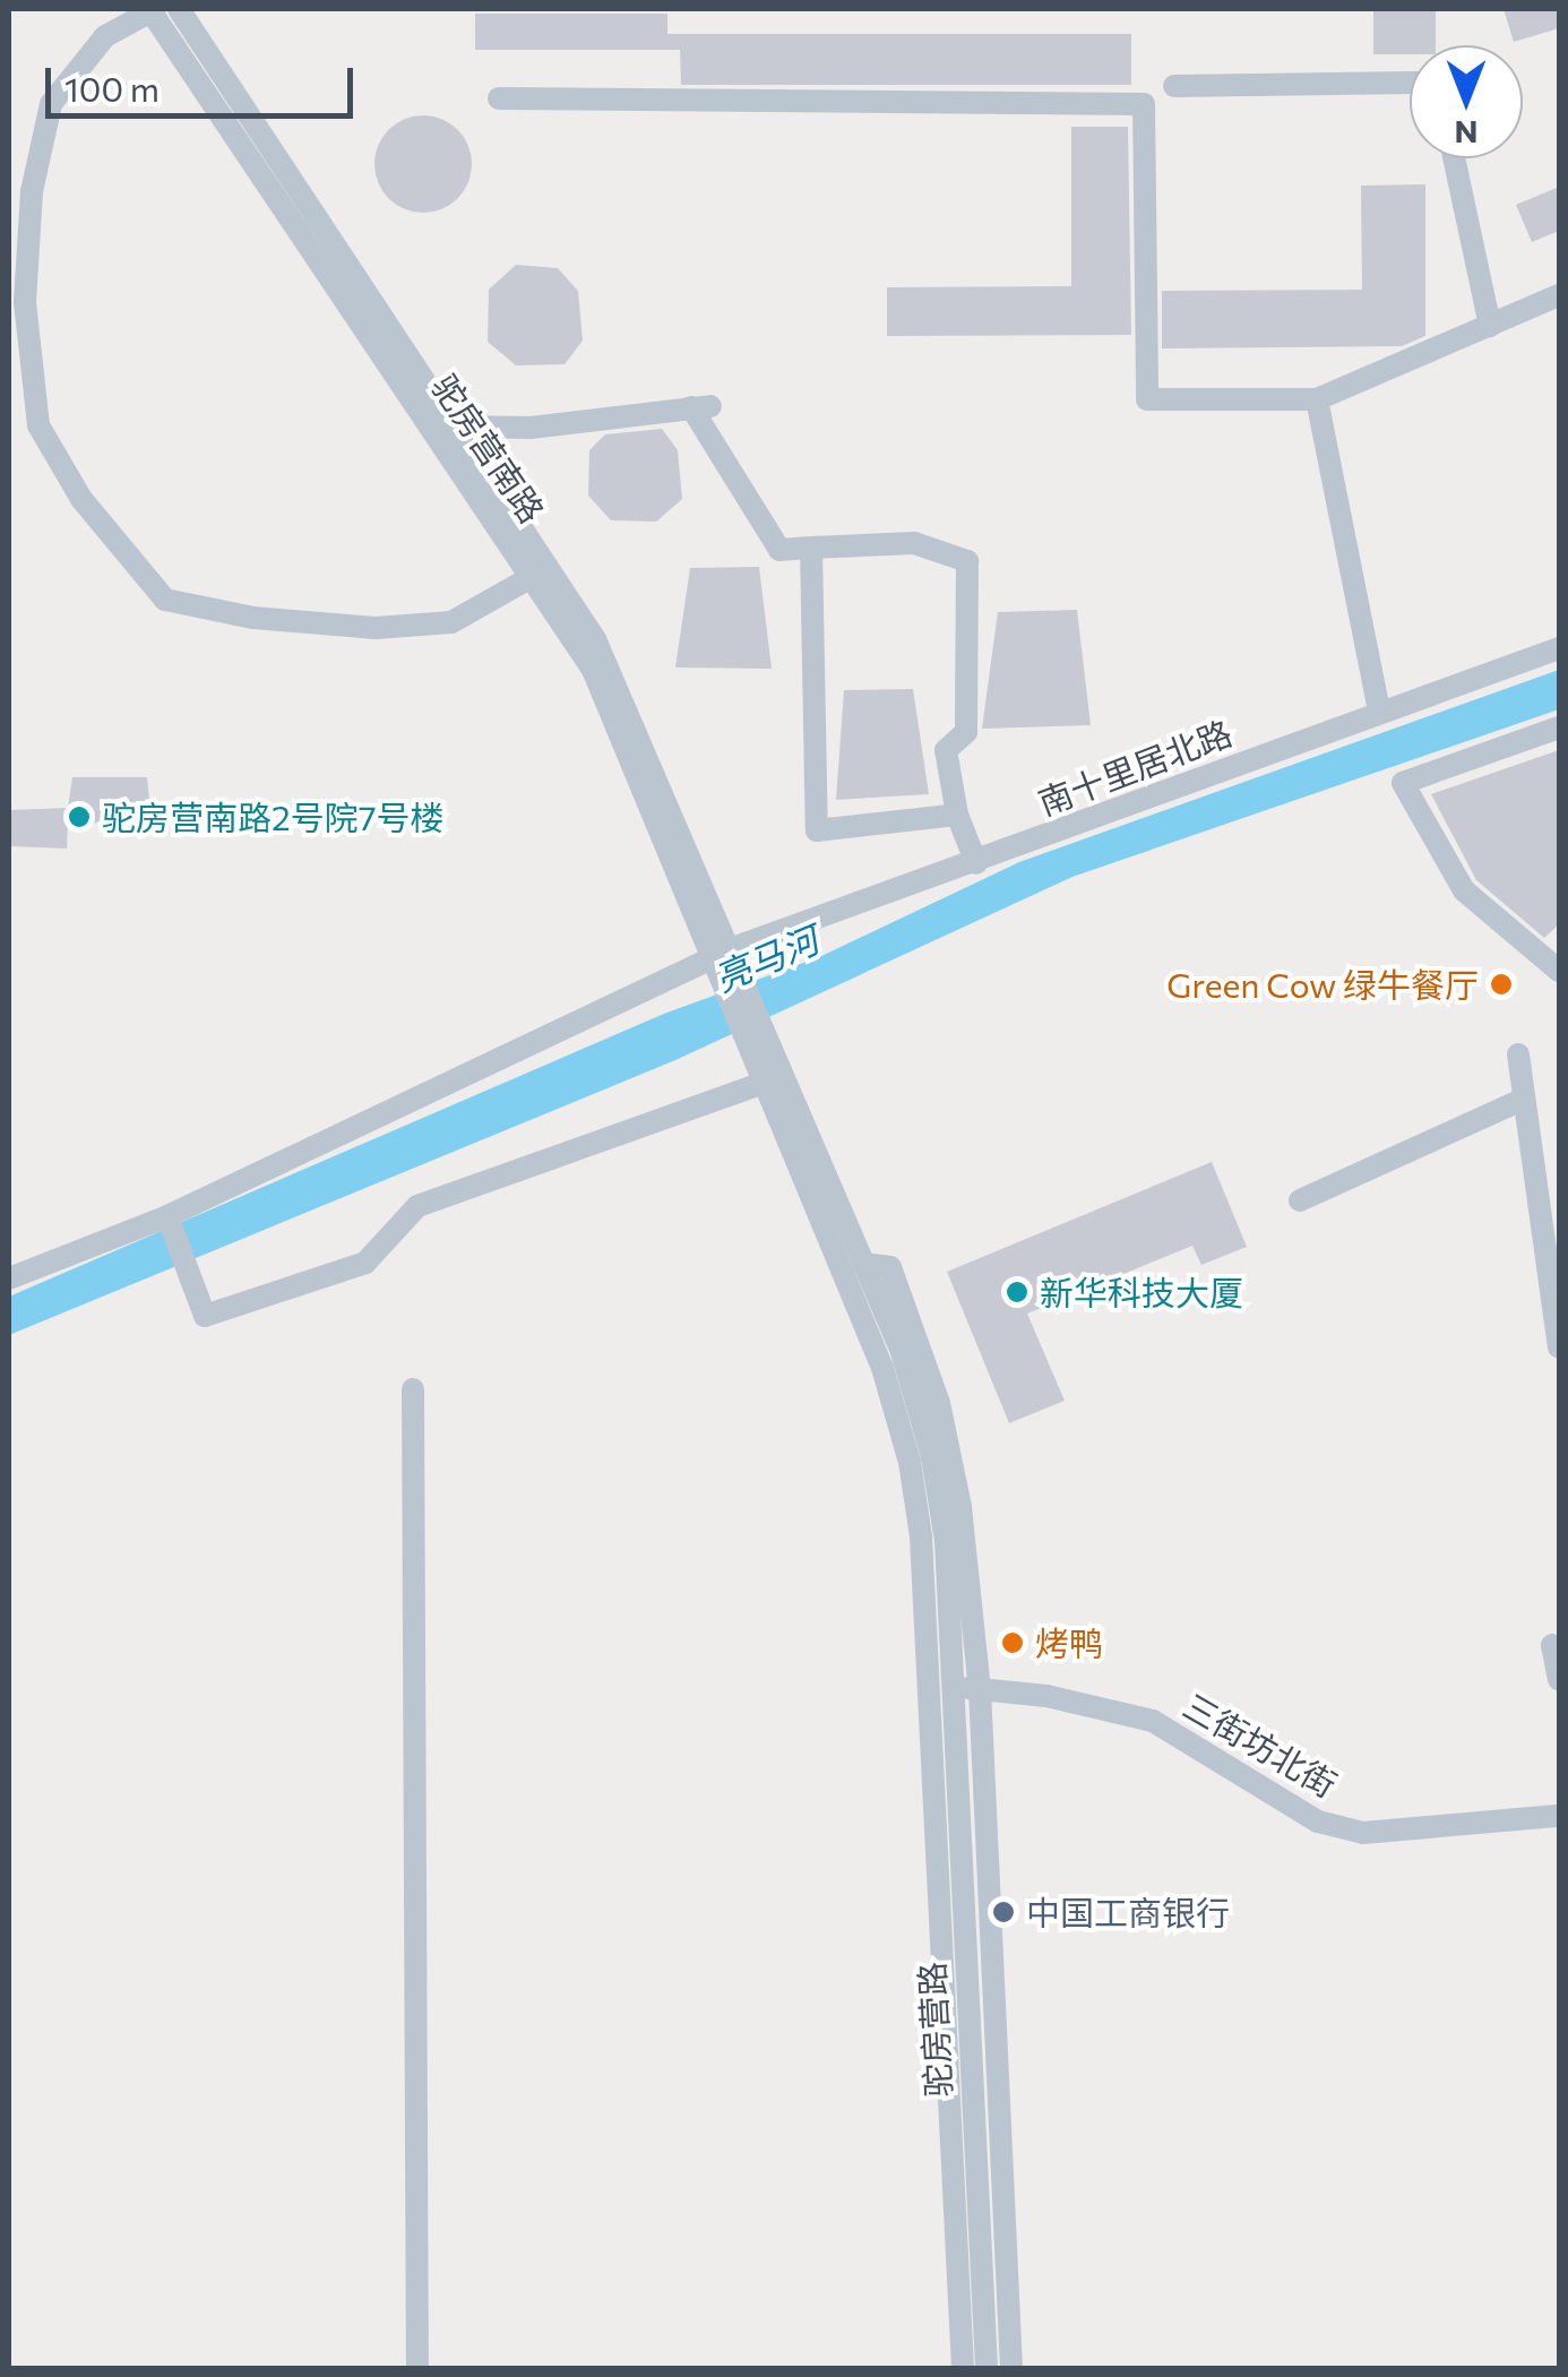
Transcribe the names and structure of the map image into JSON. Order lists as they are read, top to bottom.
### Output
{
  "streets": {
    "street": [
      "驼房营南路",
      "南十里居北路",
      "三街坊北街",
      "驼房营路"
    ]
  },
  "crossings": [
    ["驼房营南路", "南十里居北路"],
    ["驼房营南路", "驼房营路"],
    ["南十里居北路", "驼房营路"],
    ["三街坊北街", "驼房营路"]
  ],
  "water": ["亮马河"],
  "places": [
    "驼房营南路2号院7号楼",
    "Green Cow 绿牛餐厅",
    "新华科技大厦",
    "烤鸭",
    "中国工商银行"
  ],
  "scale_bar": "100 m",
  "north": "bottom"
}
